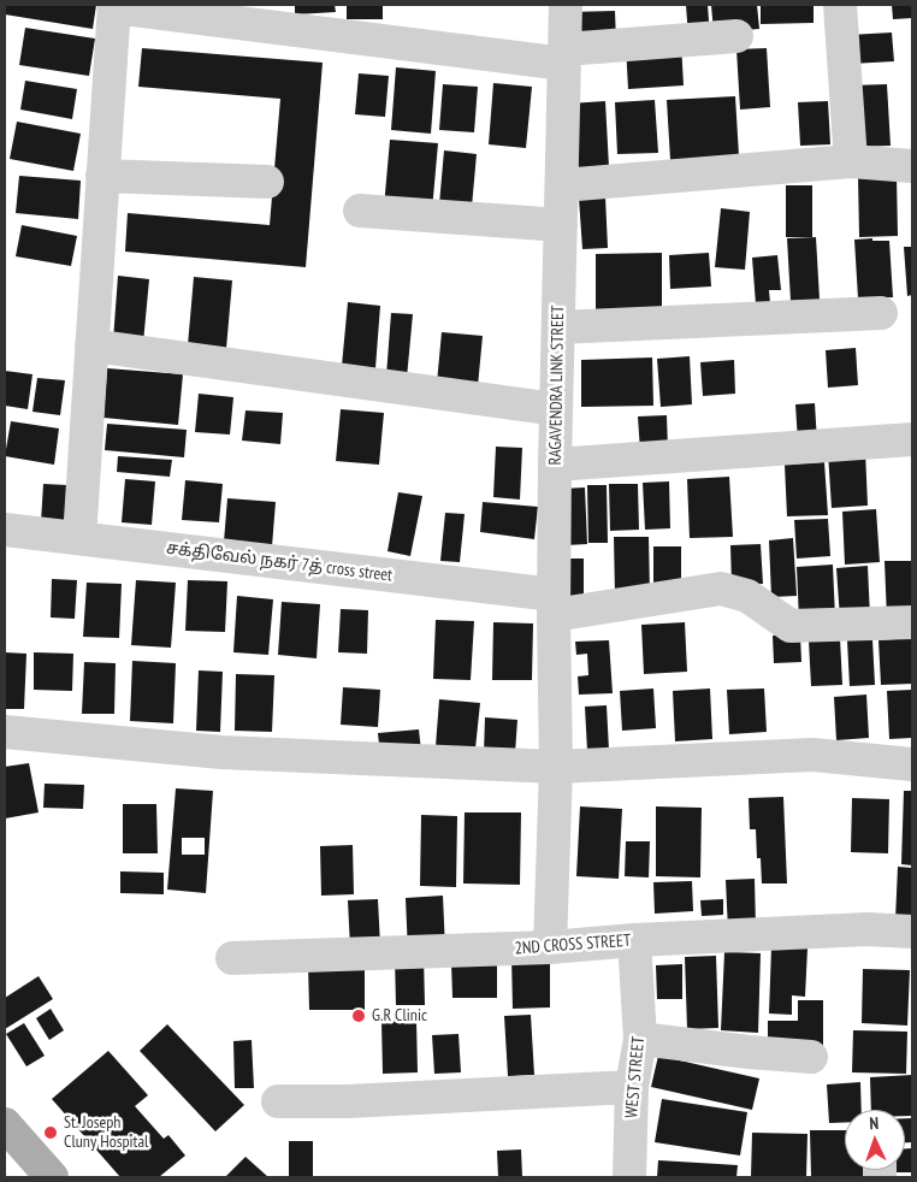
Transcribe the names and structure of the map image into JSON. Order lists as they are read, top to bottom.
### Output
{
  "streets": {
    "street": [
      "RAGAVENDRA LINK STREET",
      "சக்திவேல் நகர் 7த் cross street",
      "2ND CROSS STREET",
      "WEST STREET"
    ]
  },
  "crossings": [
    ["RAGAVENDRA LINK STREET", "சக்திவேல் நகர் 7த் cross street"],
    ["RAGAVENDRA LINK STREET", "2ND CROSS STREET"],
    ["2ND CROSS STREET", "WEST STREET"]
  ],
  "places": ["G.R Clinic", "St. Joseph Cluny Hospital"],
  "north": "top"
}
